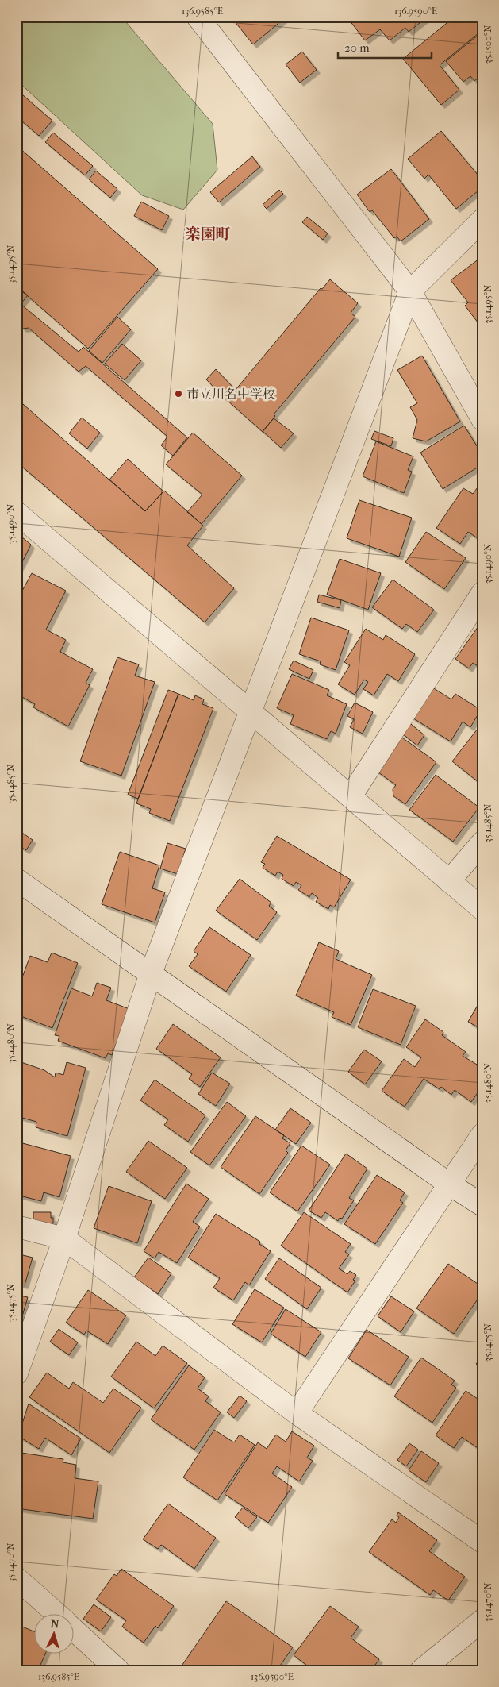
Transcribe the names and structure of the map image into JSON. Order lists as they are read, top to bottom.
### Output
{
  "districts": ["楽園町"],
  "places": ["市立川名中学校"],
  "scale_bar": "20 m",
  "north": "top",
  "coordinates": [
    "136.9585°E",
    "136.9590°E",
    "35.1500°N",
    "35.1495°N",
    "35.1490°N",
    "35.1485°N",
    "35.1480°N",
    "35.1475°N",
    "35.1470°N"
  ]
}
